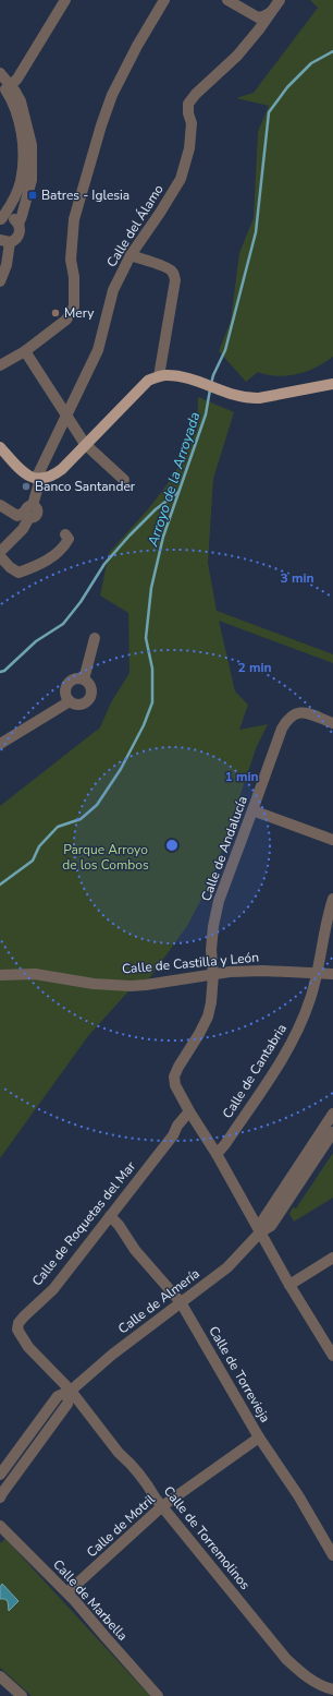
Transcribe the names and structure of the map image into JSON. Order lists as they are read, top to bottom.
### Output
{
  "streets": {
    "street": [
      "Calle del Álamo",
      "Calle de Andalucía",
      "Calle de Castilla y León",
      "Calle de Cantabria",
      "Calle de Roquetas del Mar",
      "Calle de Almería",
      "Calle de Torrevieja",
      "Calle de Motril",
      "Calle de Torremolinos",
      "Calle de Marbella"
    ]
  },
  "crossings": [
    ["Calle de Andalucía", "Calle de Castilla y León"],
    ["Calle de Andalucía", "Calle de Roquetas del Mar"],
    ["Calle de Castilla y León", "Calle de Cantabria"],
    ["Calle de Roquetas del Mar", "Calle de Almería"],
    ["Calle de Roquetas del Mar", "Calle de Torrevieja"],
    ["Calle de Roquetas del Mar", "Calle de Torremolinos"],
    ["Calle de Almería", "Calle de Torrevieja"],
    ["Calle de Almería", "Calle de Torremolinos"],
    ["Calle de Torrevieja", "Calle de Motril"],
    ["Calle de Motril", "Calle de Torremolinos"],
    ["Calle de Motril", "Calle de Marbella"]
  ],
  "water": ["Arroyo de la Arroyada"],
  "parks": ["Parque Arroyo de los Combos"],
  "places": {
    "transit": ["Batres - Iglesia"],
    "other": ["Mery", "Banco Santander"]
  },
  "rings": ["3 min", "2 min", "1 min"]
}
